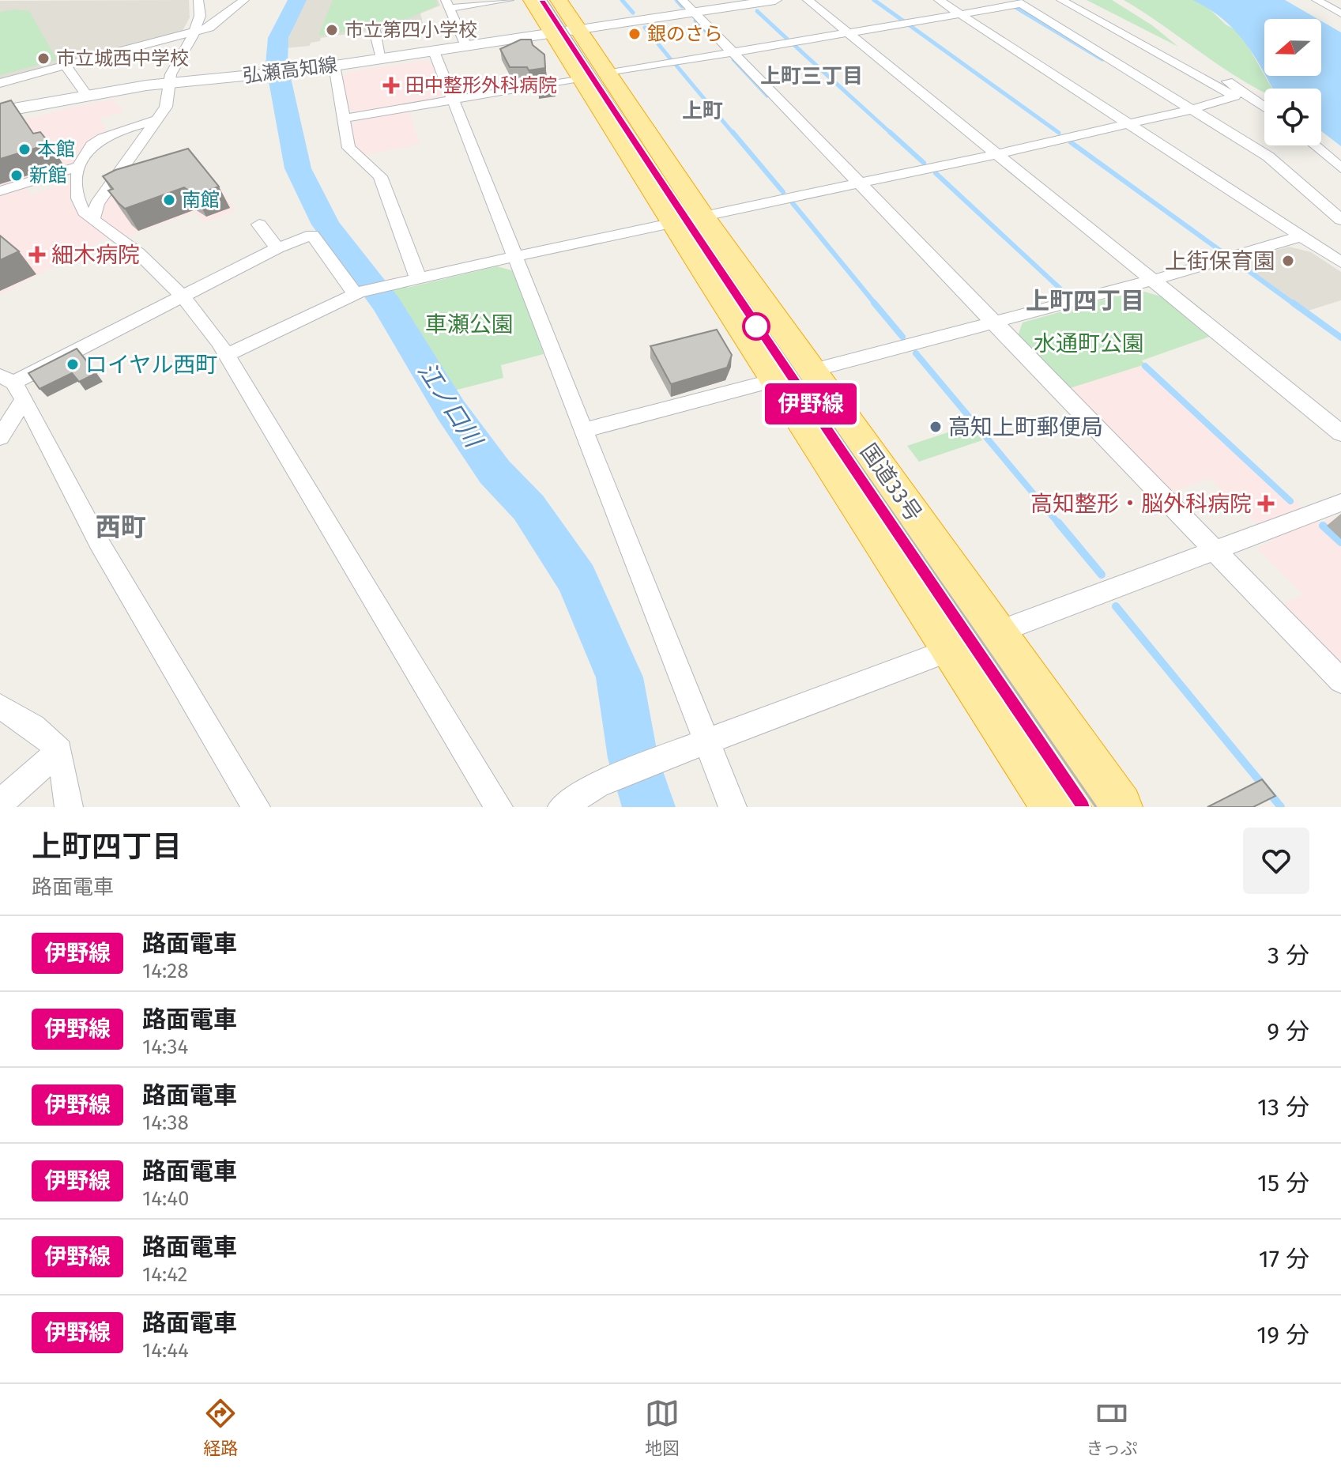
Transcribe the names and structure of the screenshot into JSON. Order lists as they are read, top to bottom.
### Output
{
  "streets": {
    "highway": ["国道33号"],
    "main road": ["弘瀬高知線"]
  },
  "crossings": [
    ["弘瀬高知線", "国道33号"]
  ],
  "districts": [
    "上町三丁目",
    "上町",
    "上町四丁目",
    "西町"
  ],
  "water": ["江ノ口川"],
  "parks": ["車瀬公園", "水通町公園"],
  "places": {
    "other": [
      "市立第四小学校",
      "銀のさら",
      "市立城西中学校",
      "本館",
      "新館",
      "南館",
      "上街保育園",
      "ロイヤル西町",
      "高知上町郵便局"
    ],
    "health": ["田中整形外科病院", "細木病院", "高知整形・脳外科病院"]
  },
  "lines": ["tram line 伊野線"],
  "north": "left",
  "page": {
    "on_map": "伊野線",
    "heading": ["上町四丁目", "路面電車"],
    "list": [
      {
        "mark": "伊野線",
        "name": "路面電車",
        "note": "14:28",
        "value": "3 分"
      },
      {
        "mark": "伊野線",
        "name": "路面電車",
        "note": "14:34",
        "value": "9 分"
      },
      {
        "mark": "伊野線",
        "name": "路面電車",
        "note": "14:38",
        "value": "13 分"
      },
      {
        "mark": "伊野線",
        "name": "路面電車",
        "note": "14:40",
        "value": "15 分"
      },
      {
        "mark": "伊野線",
        "name": "路面電車",
        "note": "14:42",
        "value": "17 分"
      },
      {
        "mark": "伊野線",
        "name": "路面電車",
        "note": "14:44",
        "value": "19 分"
      }
    ],
    "tabs": ["経路", "地図", "きっぷ"]
  }
}
